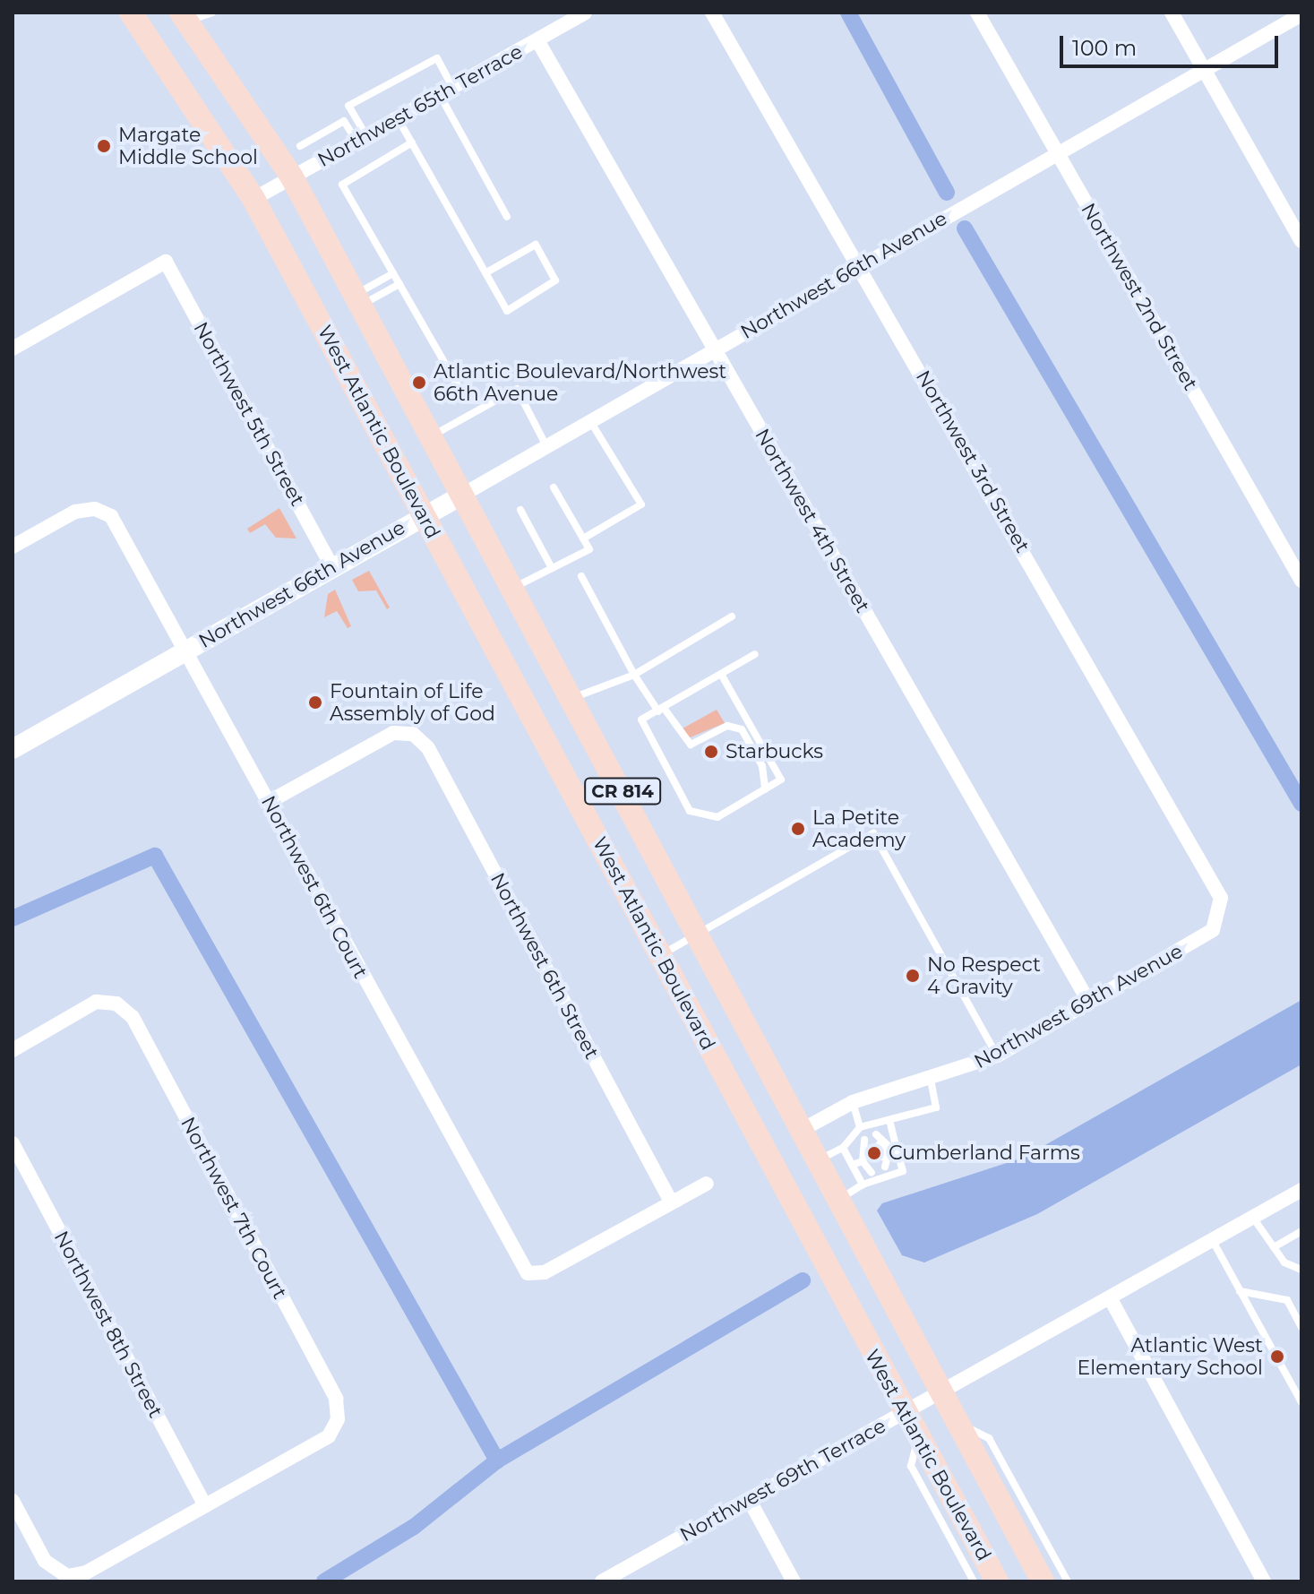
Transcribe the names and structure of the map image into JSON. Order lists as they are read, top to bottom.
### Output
{
  "streets": {
    "main road": ["West Atlantic Boulevard", "CR 814"],
    "street": [
      "Northwest 65th Terrace",
      "Northwest 66th Avenue",
      "Northwest 2nd Street",
      "Northwest 5th Street",
      "Northwest 3rd Street",
      "Northwest 4th Street",
      "Northwest 6th Court",
      "Northwest 6th Street",
      "Northwest 69th Avenue",
      "Northwest 7th Court",
      "Northwest 8th Street",
      "Northwest 69th Terrace"
    ]
  },
  "crossings": [
    ["Northwest 65th Terrace", "West Atlantic Boulevard"],
    ["Northwest 65th Terrace", "Northwest 4th Street"],
    ["Northwest 66th Avenue", "Northwest 2nd Street"],
    ["Northwest 66th Avenue", "Northwest 5th Street"],
    ["Northwest 66th Avenue", "West Atlantic Boulevard"],
    ["Northwest 66th Avenue", "Northwest 3rd Street"],
    ["Northwest 66th Avenue", "Northwest 4th Street"],
    ["Northwest 66th Avenue", "Northwest 6th Court"],
    ["West Atlantic Boulevard", "Northwest 69th Avenue"],
    ["West Atlantic Boulevard", "Northwest 69th Terrace"],
    ["Northwest 3rd Street", "Northwest 69th Avenue"],
    ["Northwest 4th Street", "Northwest 69th Avenue"],
    ["Northwest 6th Court", "Northwest 6th Street"],
    ["Northwest 7th Court", "Northwest 8th Street"]
  ],
  "places": [
    "Margate Middle School",
    "Atlantic Boulevard/Northwest 66th Avenue",
    "Fountain of Life Assembly of God",
    "Starbucks",
    "La Petite Academy",
    "No Respect 4 Gravity",
    "Cumberland Farms",
    "Atlantic West Elementary School"
  ],
  "scale_bar": "100 m"
}
